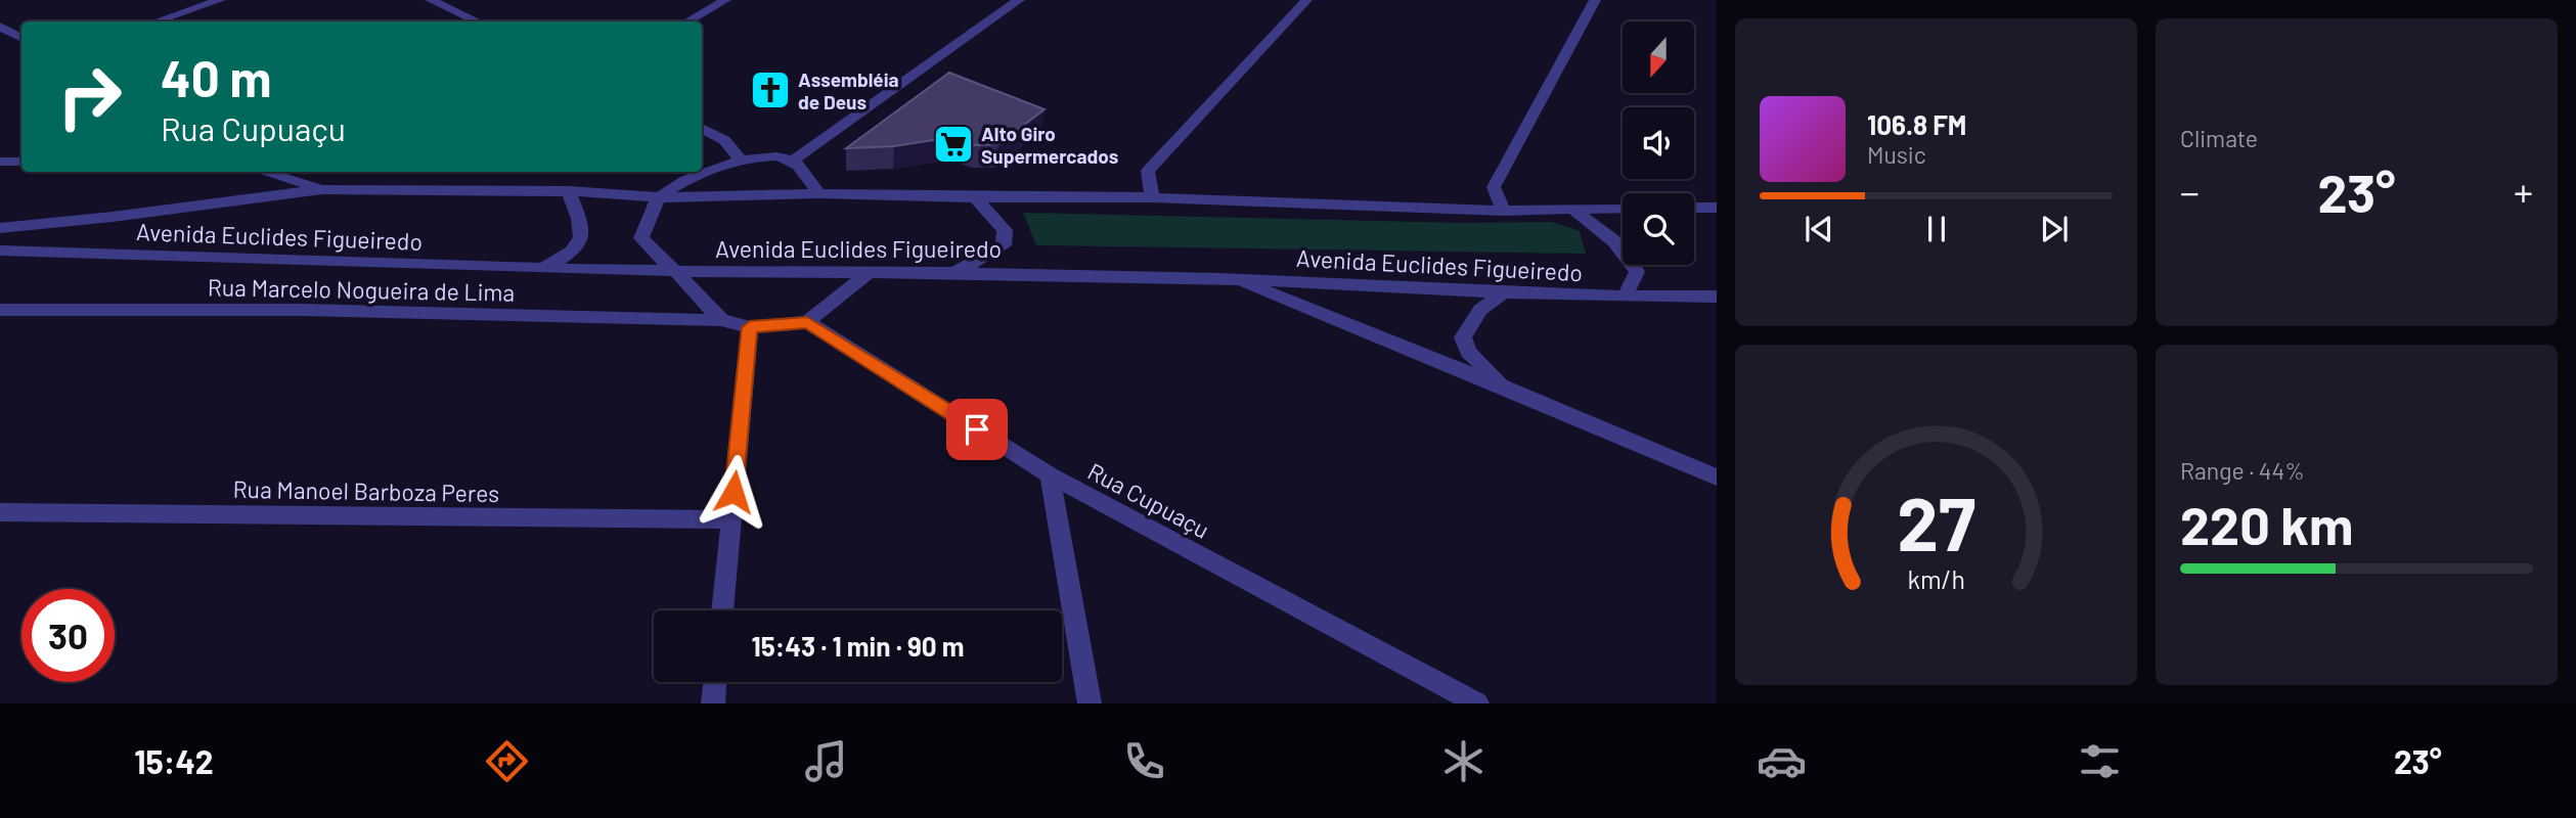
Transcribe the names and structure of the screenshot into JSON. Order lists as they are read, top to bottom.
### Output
{
  "streets": {
    "street": [
      "Avenida Euclides Figueiredo",
      "Rua Marcelo Nogueira de Lima",
      "Rua Manoel Barboza Peres",
      "Rua Cupuaçu"
    ]
  },
  "places": {
    "church": ["Assembléia de Deus"],
    "supermarket": ["Alto Giro Supermercados"]
  },
  "north": "bottom",
  "page": {
    "tile": [
      "Climate",
      ["Range · 44%", "220 km"]
    ],
    "turn": ["40 m", "Rua Cupuaçu"],
    "song": ["106.8 FM", "Music"],
    "heat": ["−", "23°", "+"],
    "limit": "30",
    "trip": "15:43 · 1 min · 90 m",
    "tabs": ["15:42", "23°"],
    "gauge": ["27", "km/h"]
  }
}
